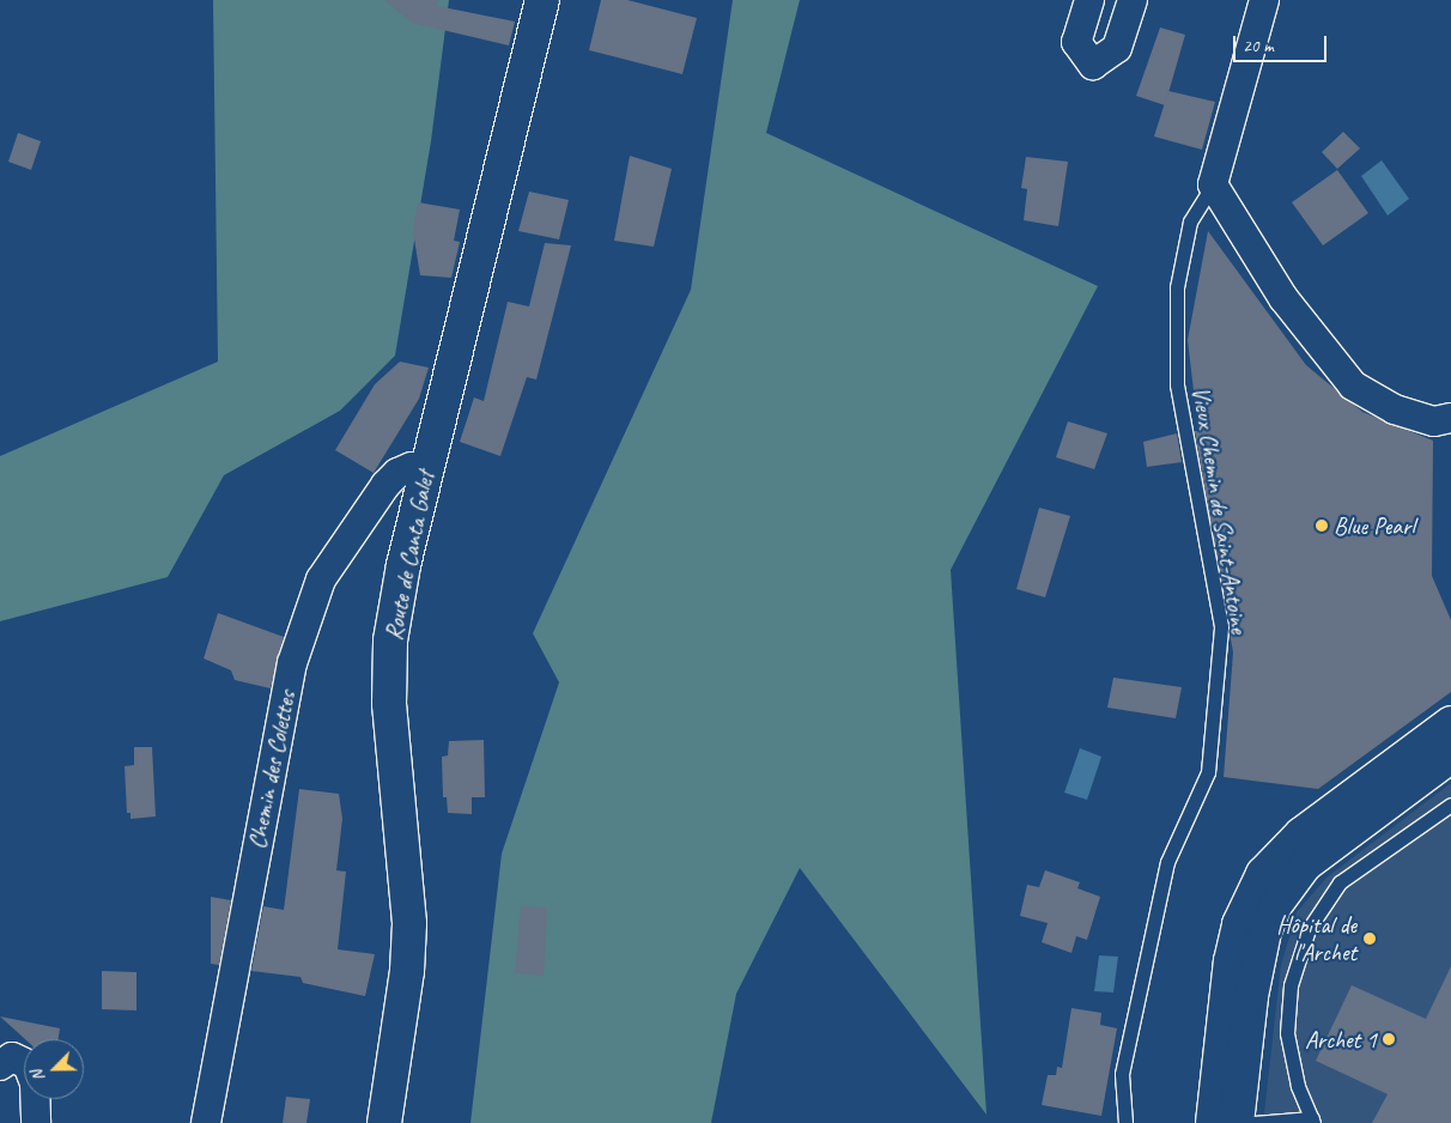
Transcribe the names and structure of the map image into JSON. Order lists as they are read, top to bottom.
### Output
{
  "streets": {
    "main road": ["Route de Canta Galet"],
    "street": ["Chemin des Colettes"],
    "lane": ["Vieux Chemin de Saint-Antoine"]
  },
  "crossings": [
    ["Route de Canta Galet", "Chemin des Colettes"]
  ],
  "places": ["Blue Pearl", "Hôpital de l'Archet", "Archet 1"],
  "scale_bar": "20 m",
  "north": "bottom left"
}
